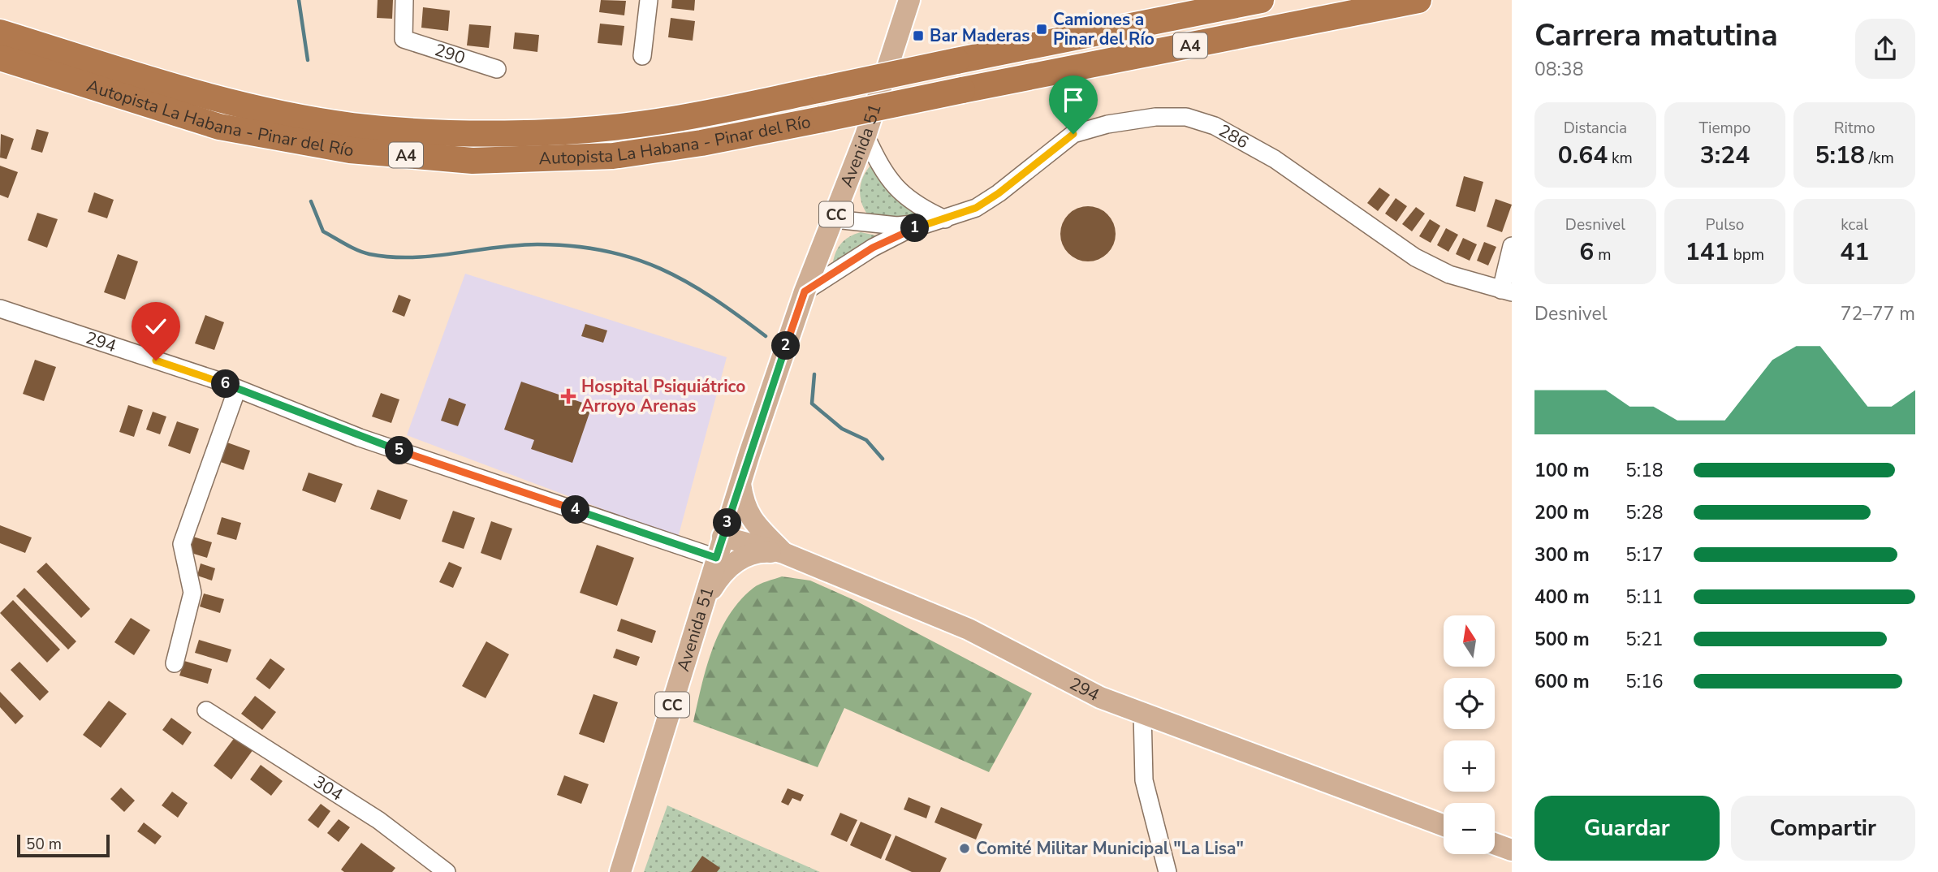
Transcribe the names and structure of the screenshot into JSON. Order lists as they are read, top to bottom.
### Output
{
  "streets": {
    "highway": ["A4", "Autopista La Habana - Pinar del Río"],
    "main road": ["Avenida 51", "CC", "294"],
    "street": ["290", "286", "304"]
  },
  "crossings": [
    ["Avenida 51", "294"]
  ],
  "places": {
    "transit": ["Camiones a Pinar del Río", "Bar Maderas"],
    "health": ["Hospital Psiquiátrico Arroyo Arenas"],
    "other": ["Comité Militar Municipal \"La Lisa\""]
  },
  "scale_bar": "50 m",
  "north": "top",
  "page": {
    "heading": ["Carrera matutina", "08:38"],
    "stats": [
      ["Distancia", "0.64 km"],
      ["Tiempo", "3:24"],
      ["Ritmo", "5:18 /km"],
      ["Desnivel", "6 m"],
      ["Pulso", "141 bpm"],
      ["kcal", "41"]
    ],
    "pins": [
      "1",
      "2",
      "6",
      "5",
      "4",
      "3"
    ],
    "chart": ["Desnivel", "72–77 m"],
    "list": [
      {
        "name": "100 m",
        "note": "5:18"
      },
      {
        "name": "200 m",
        "note": "5:28"
      },
      {
        "name": "300 m",
        "note": "5:17"
      },
      {
        "name": "400 m",
        "note": "5:11"
      },
      {
        "name": "500 m",
        "note": "5:21"
      },
      {
        "name": "600 m",
        "note": "5:16"
      }
    ],
    "map_buttons": ["+", "−"],
    "buttons": ["Guardar", "Compartir"],
    "scale": "50 m"
  }
}
